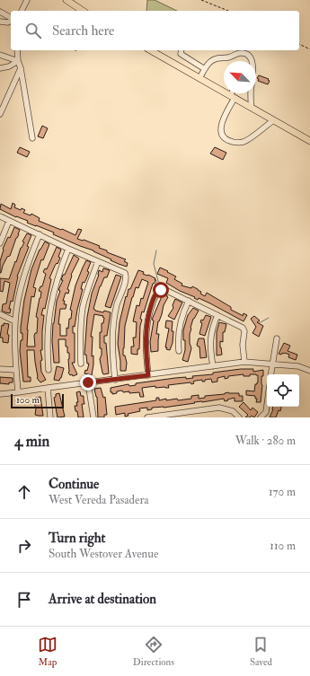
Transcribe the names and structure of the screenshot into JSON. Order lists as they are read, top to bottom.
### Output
{
  "scale_bar": "100 m",
  "north": "top left",
  "page": {
    "search": "Search here",
    "scale": "100 m",
    "heading": ["4 min", "Walk · 280 m"],
    "list": [
      ["Continue", "West Vereda Pasadera", "170 m"],
      ["Turn right", "South Westover Avenue", "110 m"],
      "Arrive at destination"
    ],
    "nav": ["Map", "Directions", "Saved"]
  }
}
